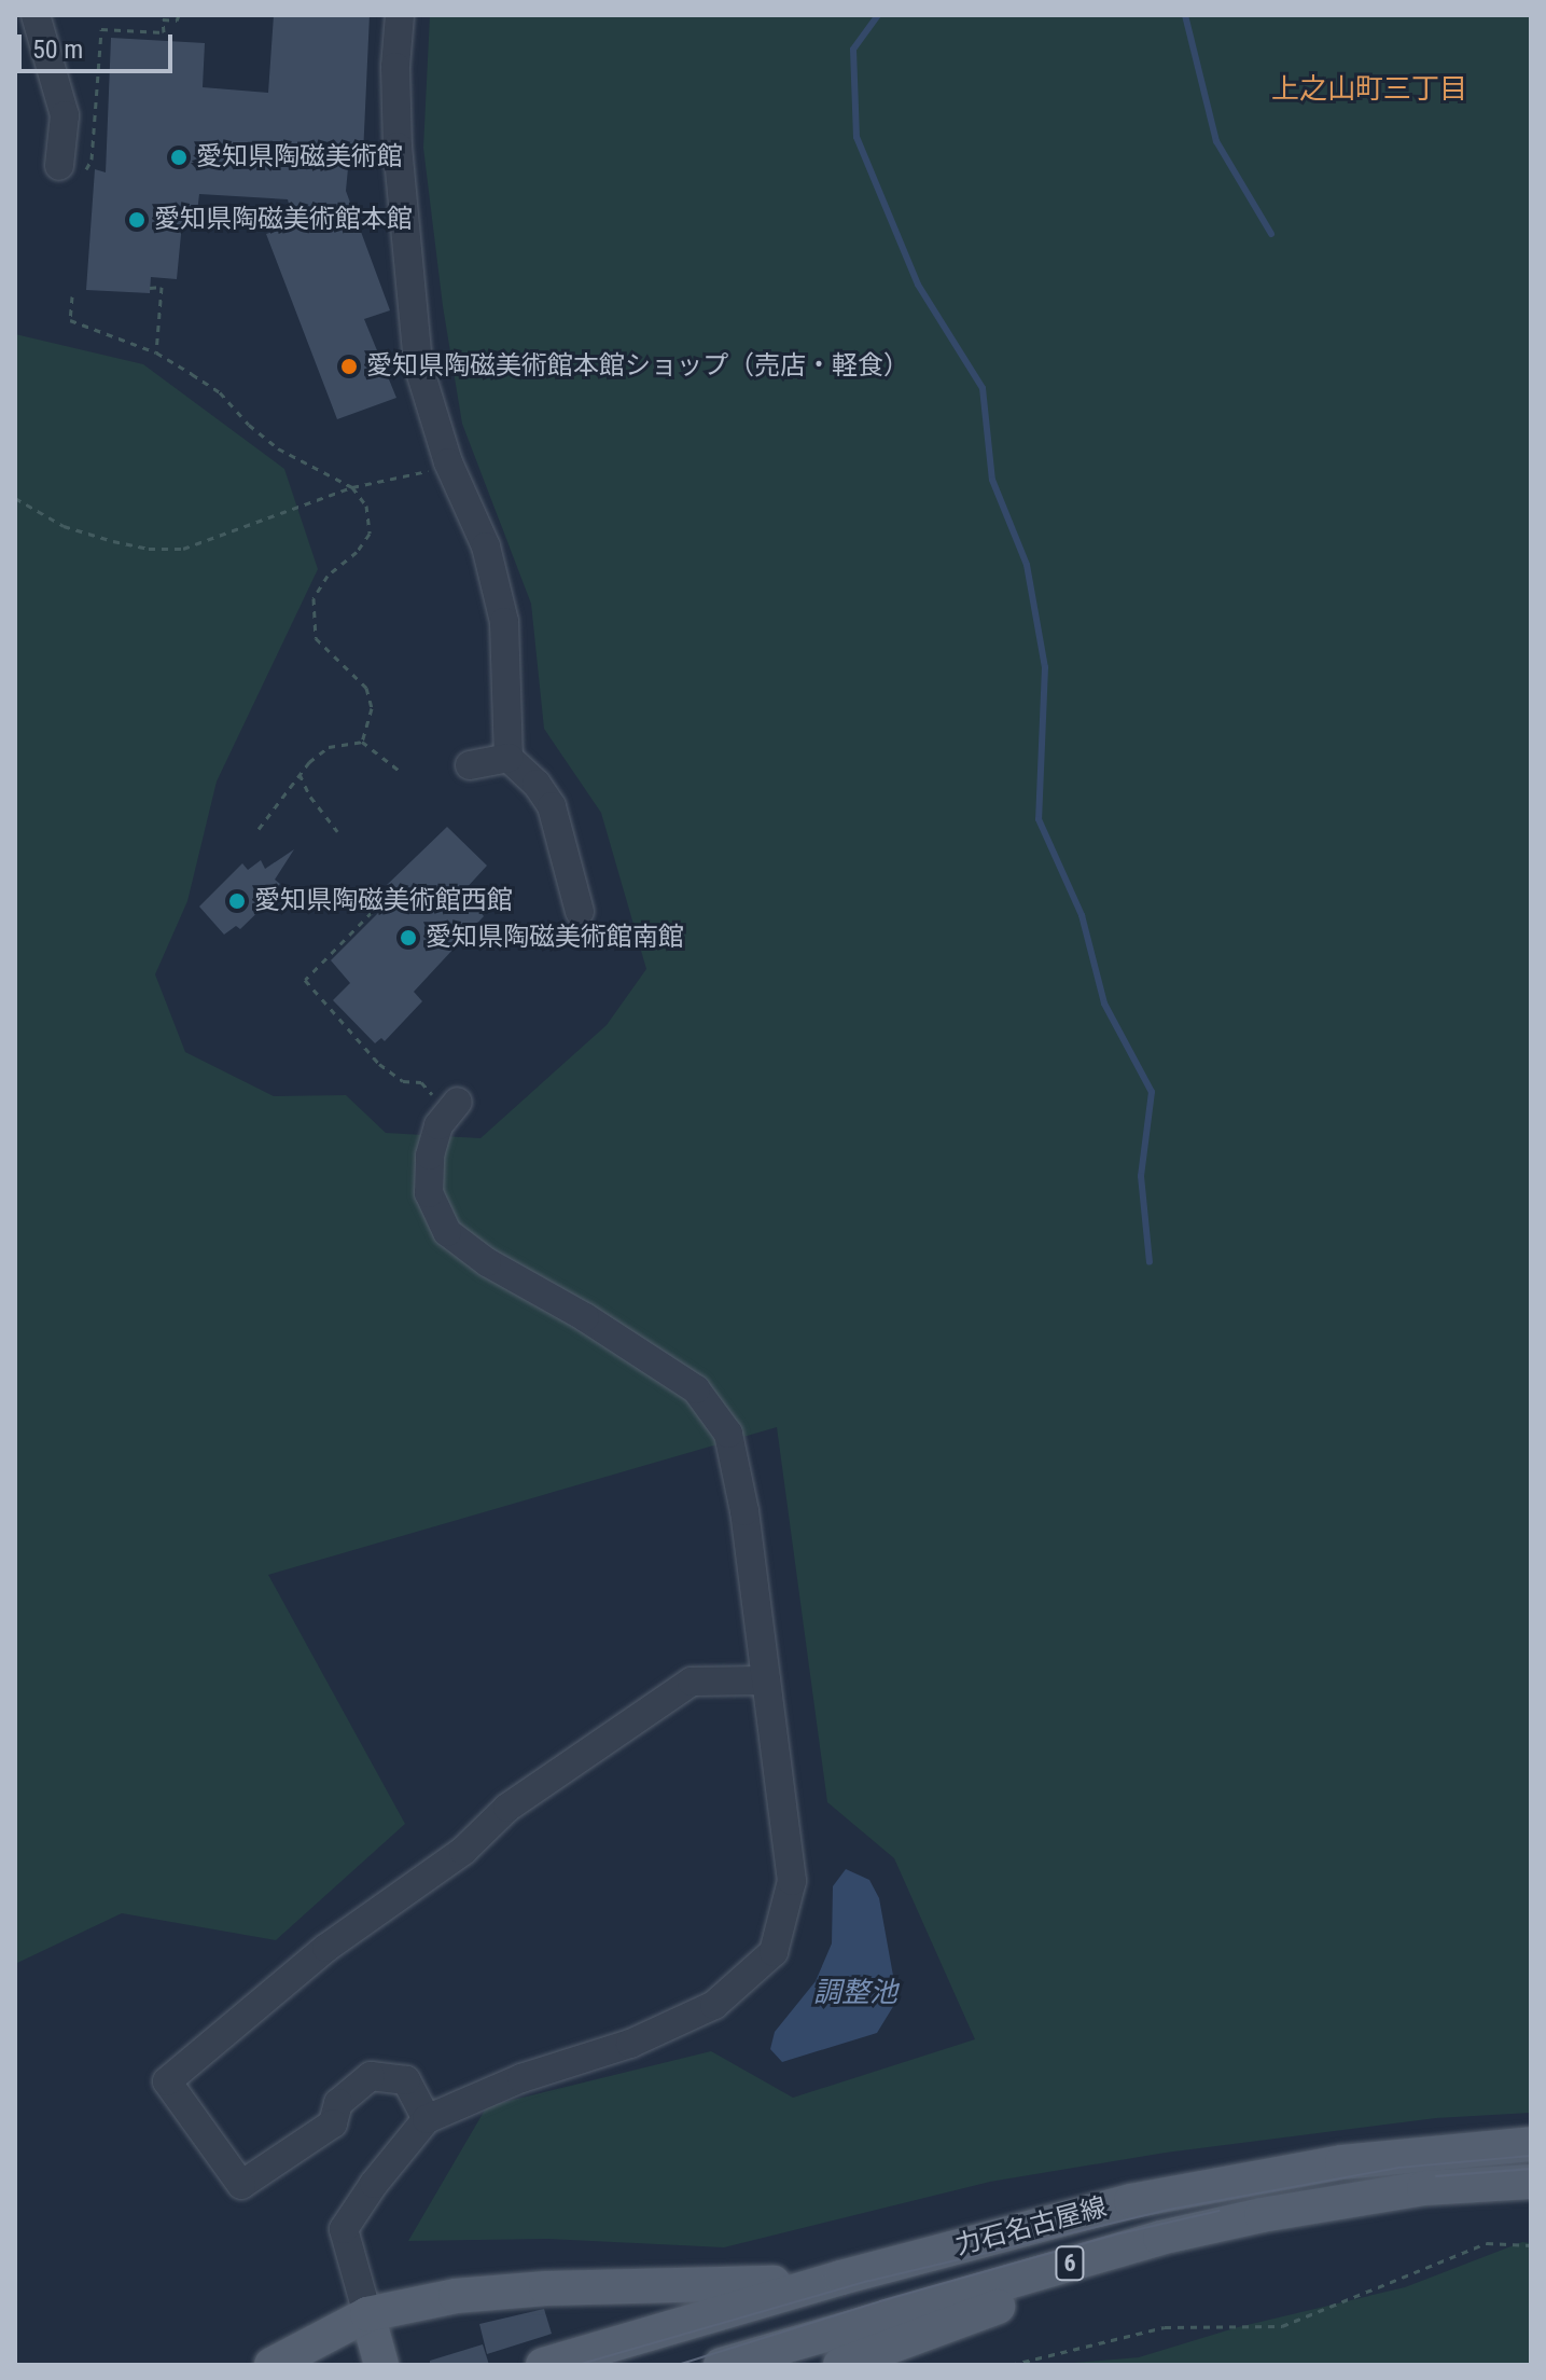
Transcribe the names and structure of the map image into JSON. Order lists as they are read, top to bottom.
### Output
{
  "streets": {
    "main road": ["力石名古屋線", "6"]
  },
  "crossings": [
    ["力石名古屋線", "6"]
  ],
  "districts": ["上之山町三丁目"],
  "water": ["調整池"],
  "places": [
    "愛知県陶磁美術館",
    "愛知県陶磁美術館本館",
    "愛知県陶磁美術館本館ショップ（売店・軽食）",
    "愛知県陶磁美術館西館",
    "愛知県陶磁美術館南館"
  ],
  "scale_bar": "50 m"
}
